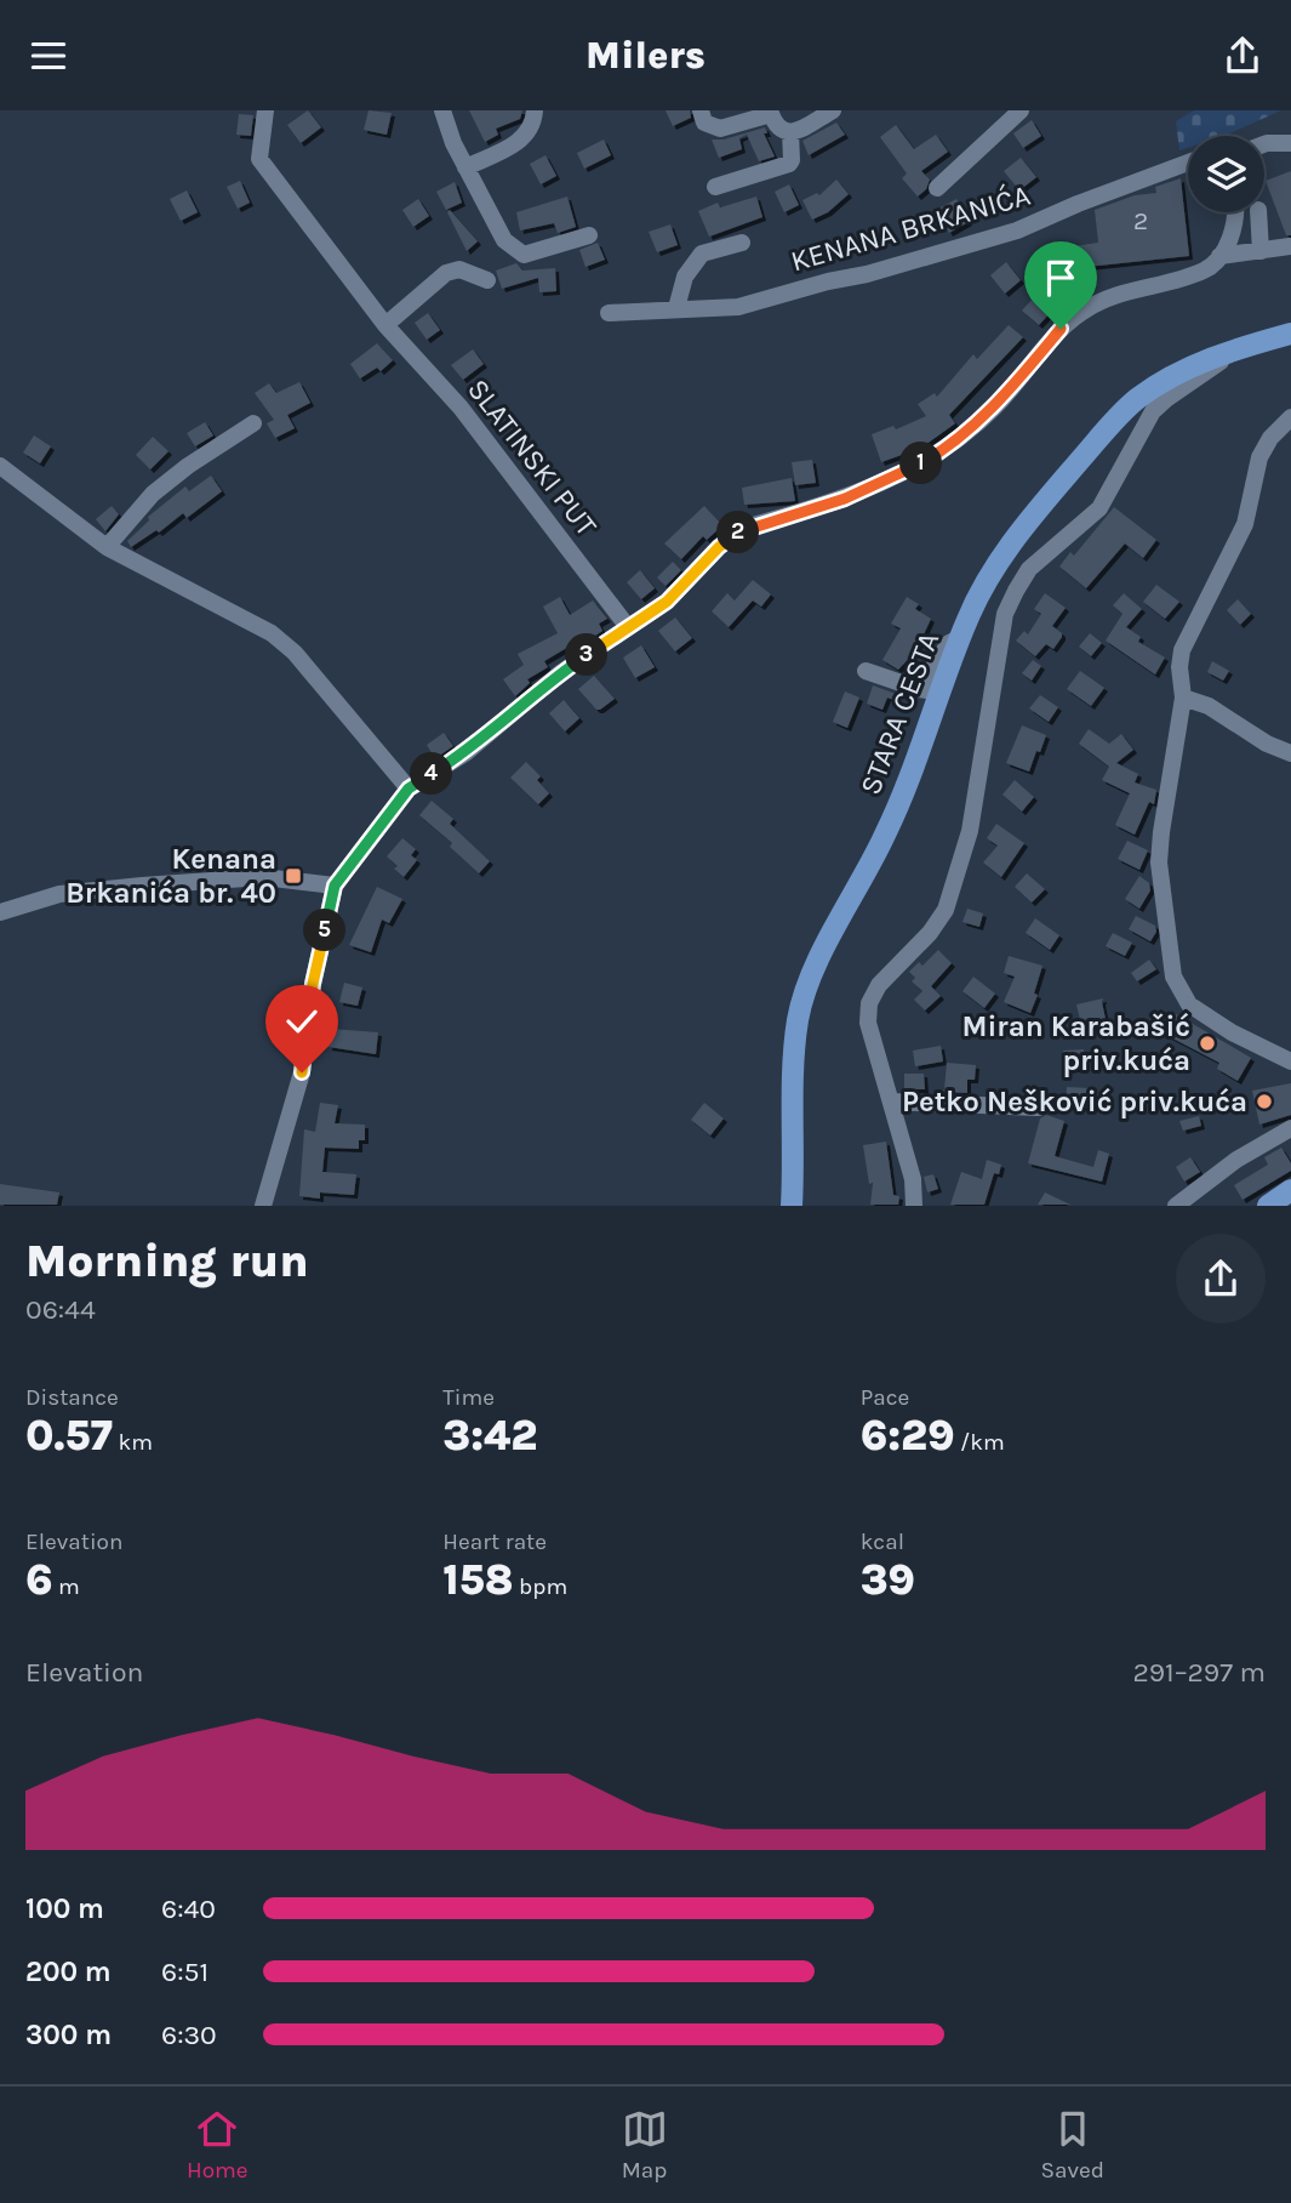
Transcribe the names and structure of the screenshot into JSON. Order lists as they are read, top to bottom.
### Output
{
  "streets": {
    "main road": ["STARA CESTA"],
    "street": ["KENANA BRKANIĆA", "SLATINSKI PUT"]
  },
  "places": {
    "transit": ["Kenana Brkanića br. 40"],
    "other": ["Miran Karabašić priv.kuća", "Petko Nešković priv.kuća"]
  },
  "house_numbers": ["2"],
  "page": {
    "header": "Milers",
    "pins": [
      "1",
      "2",
      "3",
      "4",
      "5"
    ],
    "heading": ["Morning run", "06:44"],
    "stats": [
      ["Distance", "0.57 km"],
      ["Time", "3:42"],
      ["Pace", "6:29 /km"],
      ["Elevation", "6 m"],
      ["Heart rate", "158 bpm"],
      ["kcal", "39"]
    ],
    "chart": ["Elevation", "291–297 m"],
    "list": [
      {
        "name": "100 m",
        "note": "6:40"
      },
      {
        "name": "200 m",
        "note": "6:51"
      },
      {
        "name": "300 m",
        "note": "6:30"
      }
    ],
    "tabs": ["Home", "Map", "Saved"]
  }
}
